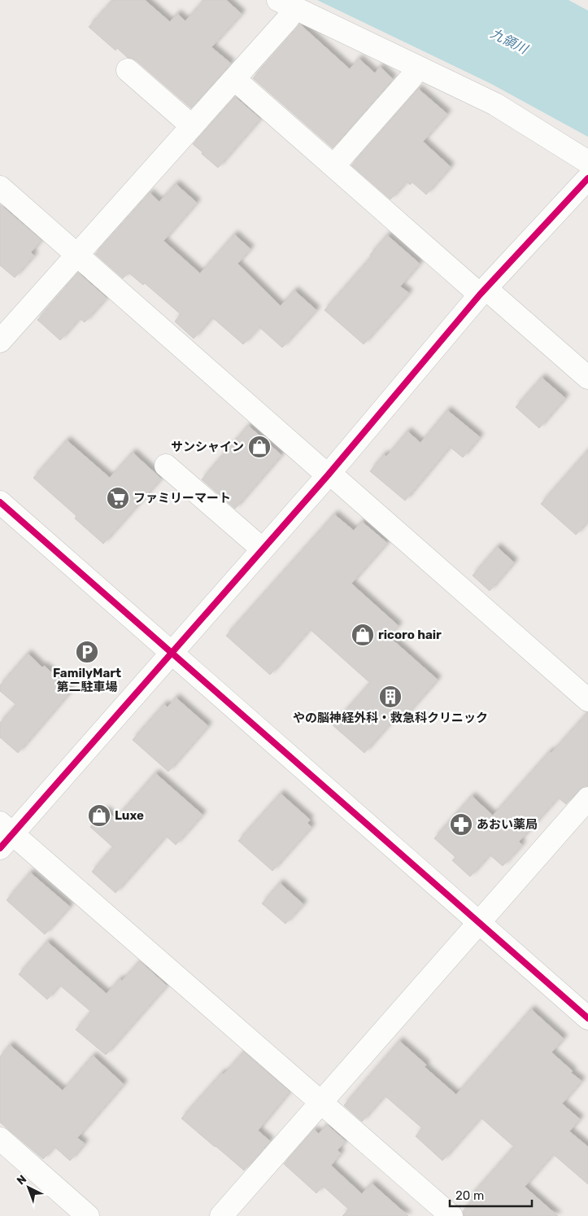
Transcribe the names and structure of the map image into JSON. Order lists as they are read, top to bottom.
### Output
{
  "water": ["九領川"],
  "places": {
    "shop": ["サンシャイン", "ricoro hair", "Luxe"],
    "supermarket": ["ファミリーマート"],
    "parking": ["FamilyMart 第二駐車場"],
    "building": ["やの脳神経外科・救急科クリニック"],
    "pharmacy": ["あおい薬局"]
  },
  "scale_bar": "20 m",
  "north": "top left"
}
